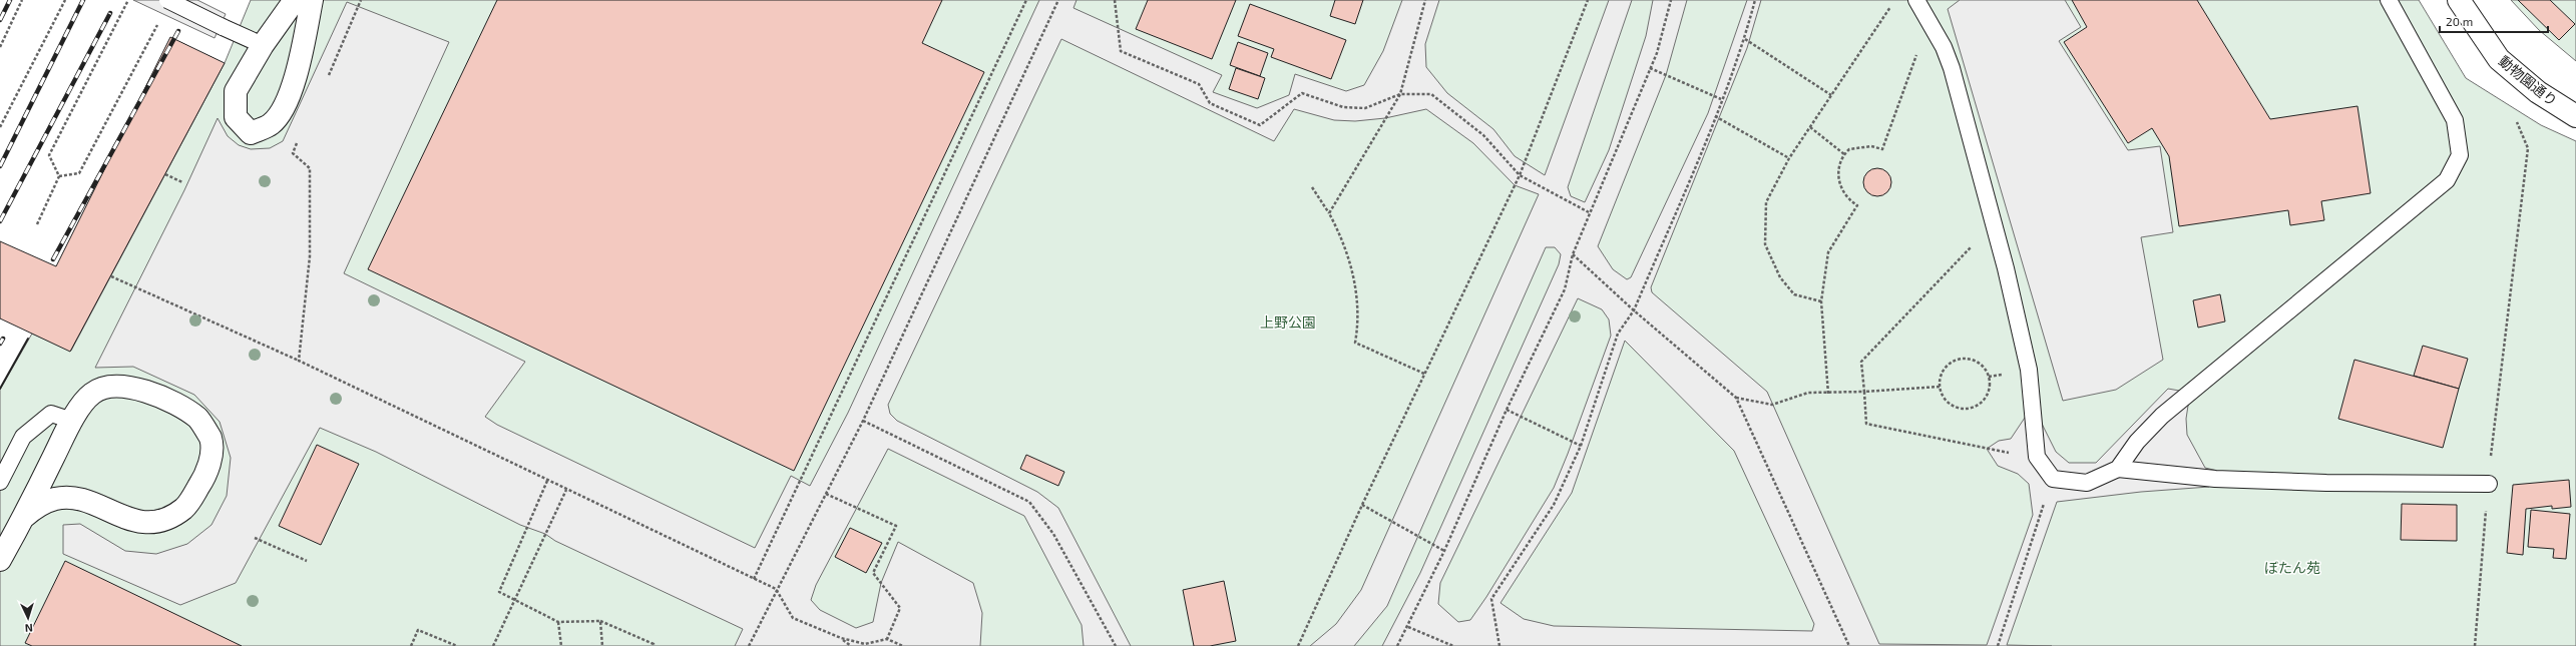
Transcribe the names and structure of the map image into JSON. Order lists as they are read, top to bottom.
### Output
{
  "streets": {
    "street": ["動物園通り"]
  },
  "parks": ["上野公園", "ぼたん苑"],
  "scale_bar": "20 m",
  "north": "bottom"
}
